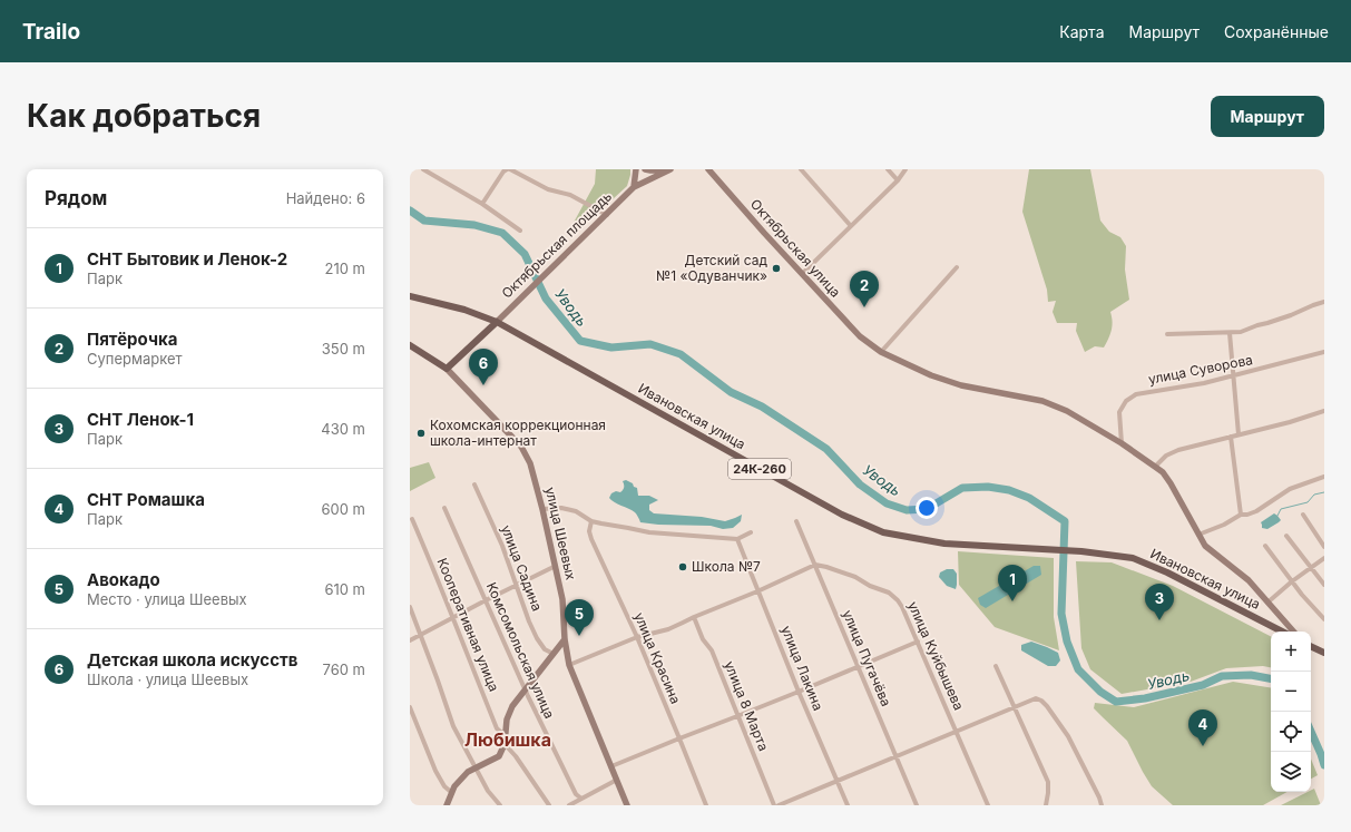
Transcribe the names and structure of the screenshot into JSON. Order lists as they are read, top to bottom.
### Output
{
  "streets": {
    "main road": ["Ивановская улица", "24К-260"],
    "street": [
      "Октябрьская площадь",
      "Октябрьская улица",
      "улица Суворова",
      "улица Шеевых",
      "улица Садина",
      "Кооперативная улица",
      "Комсомольская улица",
      "улица Куйбышева",
      "улица Красина",
      "улица Пугачёва",
      "улица Лакина",
      "улица 8 Марта"
    ]
  },
  "crossings": [
    ["Октябрьская площадь", "Ивановская улица"],
    ["Октябрьская улица", "улица Суворова"],
    ["улица Куйбышева", "улица Пугачёва"]
  ],
  "districts": ["Любишка"],
  "water": ["Уводь"],
  "places": ["Детский сад №1 «Одуванчик»", "Кохомская коррекционная школа-интернат", "Школа №7"],
  "page": {
    "header": "Trailo",
    "nav": ["Карта", "Маршрут", "Сохранённые"],
    "buttons": "Маршрут",
    "title": "Как добраться",
    "heading": ["Рядом", "Найдено: 6"],
    "list": [
      {
        "mark": "1",
        "name": "СНТ Бытовик и Ленок-2",
        "note": "Парк",
        "value": "210 m"
      },
      {
        "mark": "2",
        "name": "Пятёрочка",
        "note": "Супермаркет",
        "value": "350 m"
      },
      {
        "mark": "3",
        "name": "СНТ Ленок-1",
        "note": "Парк",
        "value": "430 m"
      },
      {
        "mark": "4",
        "name": "СНТ Ромашка",
        "note": "Парк",
        "value": "600 m"
      },
      {
        "mark": "5",
        "name": "Авокадо",
        "note": "Место · улица Шеевых",
        "value": "610 m"
      },
      {
        "mark": "6",
        "name": "Детская школа искусств",
        "note": "Школа · улица Шеевых",
        "value": "760 m"
      }
    ],
    "pins": [
      "2",
      "6",
      "1",
      "3",
      "5",
      "4"
    ],
    "map_buttons": ["+", "−"]
  }
}
